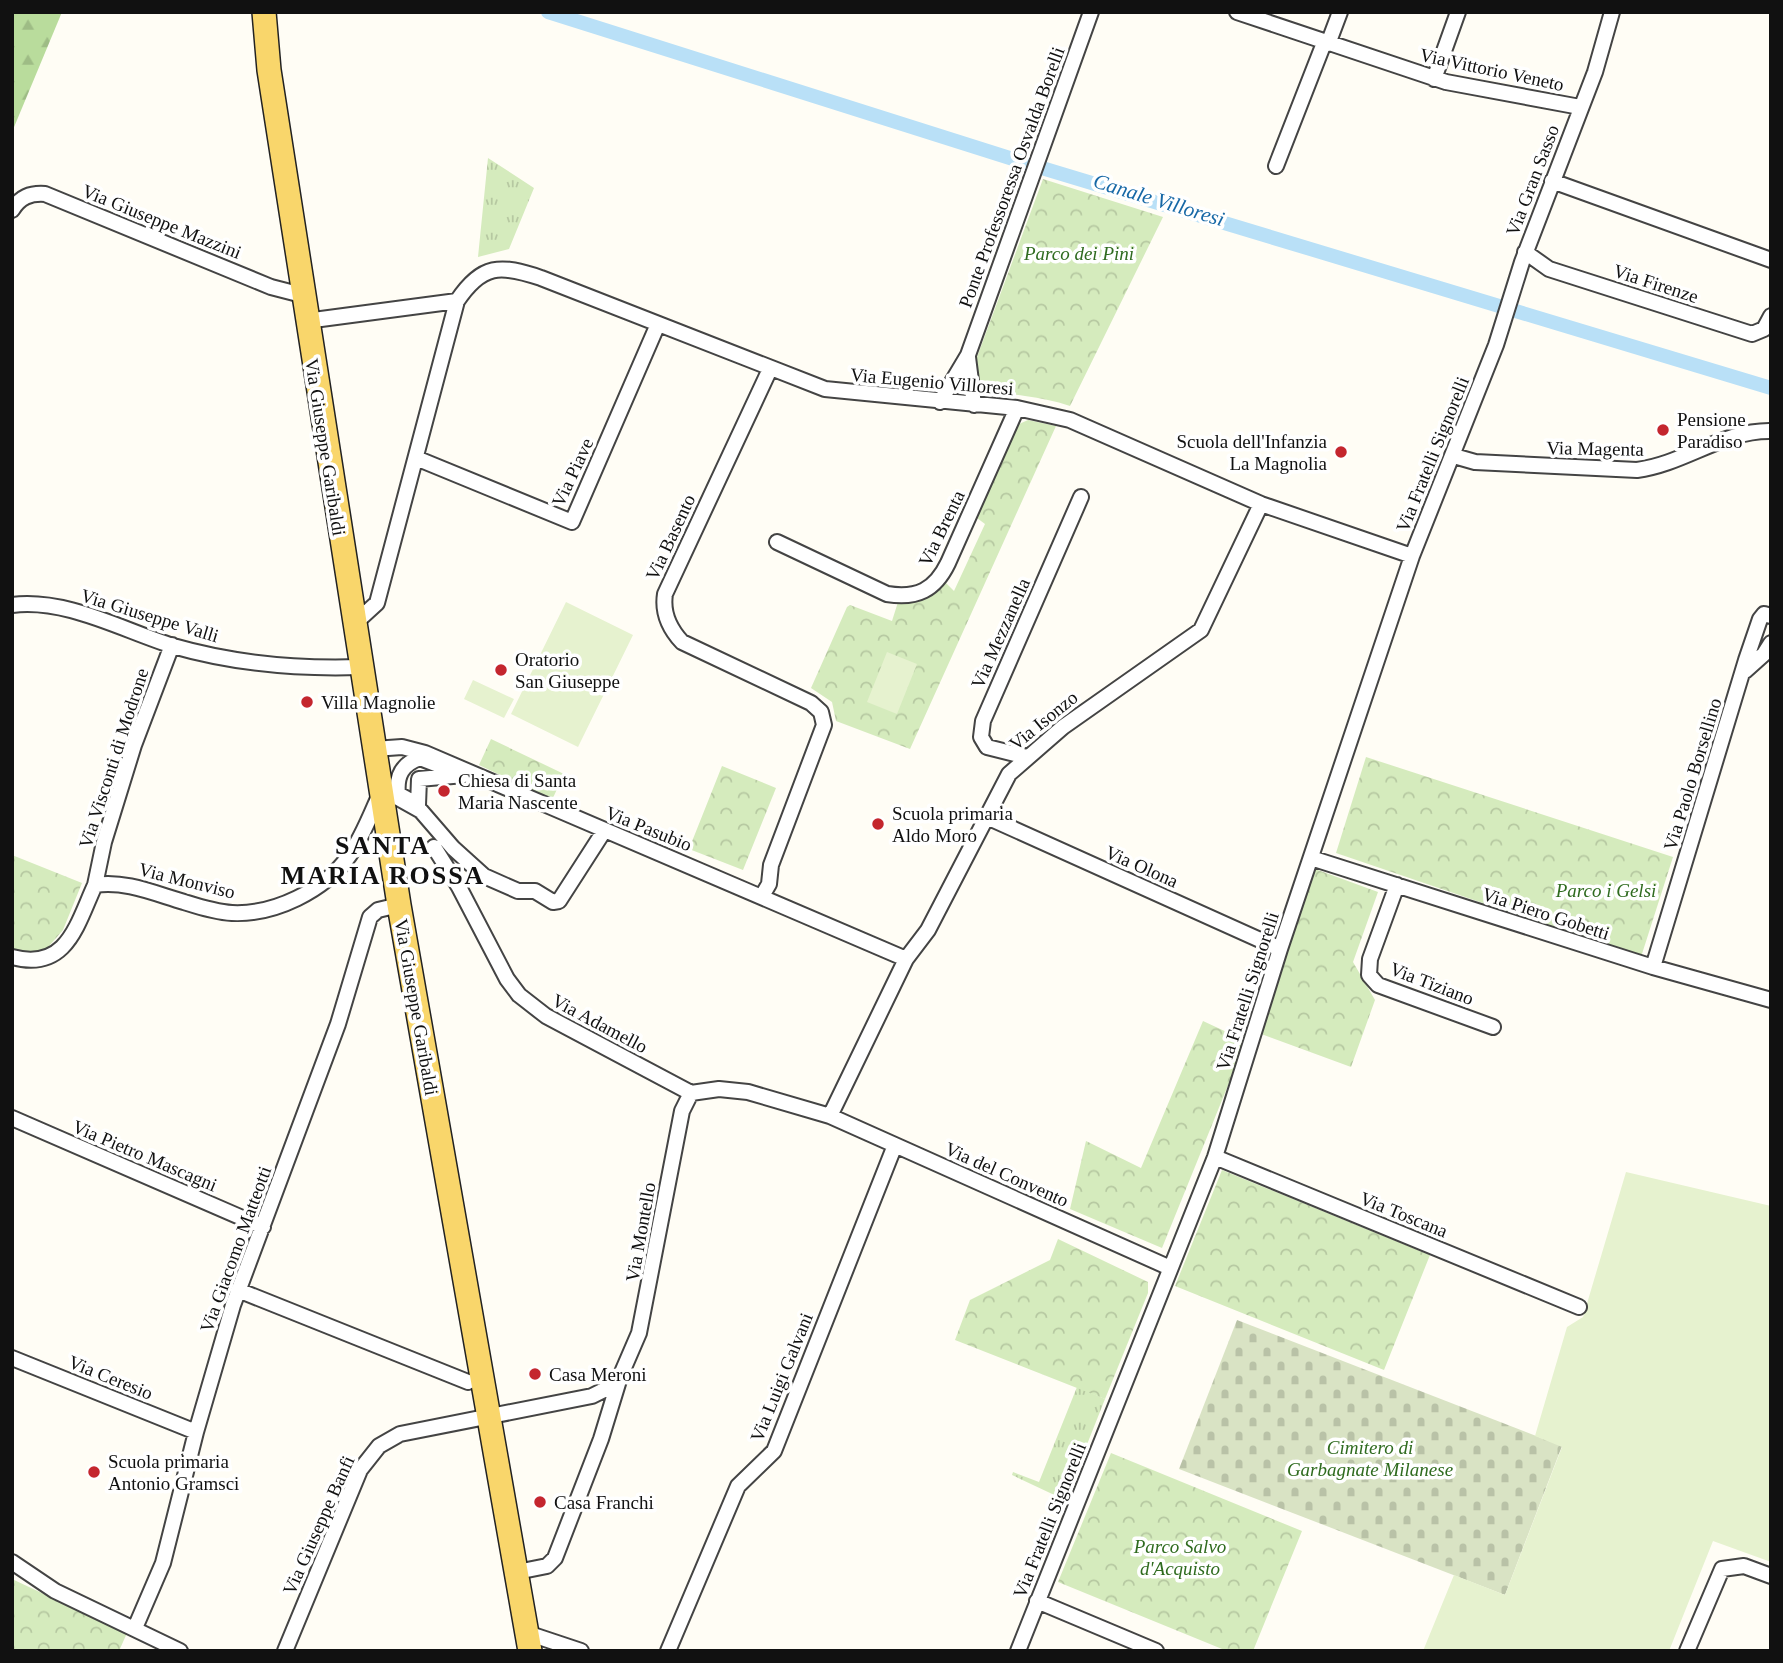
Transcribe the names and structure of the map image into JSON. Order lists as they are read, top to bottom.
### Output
{
  "streets": {
    "main road": ["Via Giuseppe Garibaldi"],
    "street": [
      "Via Vittorio Veneto",
      "Ponte Professoressa Osvalda Borelli",
      "Via Gran Sasso",
      "Via Giuseppe Mazzini",
      "Via Firenze",
      "Via Eugenio Villoresi",
      "Via Magenta",
      "Via Fratelli Signorelli",
      "Via Piave",
      "Via Brenta",
      "Via Basento",
      "Via Giuseppe Valli",
      "Via Mezzanella",
      "Via Isonzo",
      "Via Visconti di Modrone",
      "Via Paolo Borsellino",
      "Via Pasubio",
      "Via Olona",
      "Via Monviso",
      "Via Piero Gobetti",
      "Via Tiziano",
      "Via Adamello",
      "Via Pietro Mascagni",
      "Via del Convento",
      "Via Toscana",
      "Via Montello",
      "Via Giacomo Matteotti",
      "Via Ceresio",
      "Via Luigi Galvani",
      "Via Giuseppe Banfi"
    ]
  },
  "crossings": [
    ["Via Vittorio Veneto", "Via Gran Sasso"],
    ["Ponte Professoressa Osvalda Borelli", "Via Eugenio Villoresi"],
    ["Via Gran Sasso", "Via Firenze"],
    ["Via Gran Sasso", "Via Fratelli Signorelli"],
    ["Via Giuseppe Mazzini", "Via Giuseppe Garibaldi"],
    ["Via Eugenio Villoresi", "Via Giuseppe Garibaldi"],
    ["Via Eugenio Villoresi", "Via Fratelli Signorelli"],
    ["Via Eugenio Villoresi", "Via Piave"],
    ["Via Eugenio Villoresi", "Via Brenta"],
    ["Via Eugenio Villoresi", "Via Basento"],
    ["Via Eugenio Villoresi", "Via Isonzo"],
    ["Via Giuseppe Garibaldi", "Via Giuseppe Valli"],
    ["Via Giuseppe Garibaldi", "Via Pasubio"],
    ["Via Giuseppe Garibaldi", "Via Monviso"],
    ["Via Giuseppe Garibaldi", "Via Montello"],
    ["Via Giuseppe Garibaldi", "Via Giacomo Matteotti"],
    ["Via Giuseppe Garibaldi", "Via Giuseppe Banfi"],
    ["Via Magenta", "Via Fratelli Signorelli"],
    ["Via Fratelli Signorelli", "Via Olona"],
    ["Via Fratelli Signorelli", "Via Piero Gobetti"],
    ["Via Fratelli Signorelli", "Via del Convento"],
    ["Via Fratelli Signorelli", "Via Toscana"],
    ["Via Basento", "Via Pasubio"],
    ["Via Giuseppe Valli", "Via Visconti di Modrone"],
    ["Via Mezzanella", "Via Isonzo"],
    ["Via Isonzo", "Via Pasubio"],
    ["Via Isonzo", "Via Olona"],
    ["Via Isonzo", "Via del Convento"],
    ["Via Visconti di Modrone", "Via Monviso"],
    ["Via Paolo Borsellino", "Via Piero Gobetti"],
    ["Via Piero Gobetti", "Via Tiziano"],
    ["Via Adamello", "Via Montello"],
    ["Via Pietro Mascagni", "Via Giacomo Matteotti"],
    ["Via del Convento", "Via Luigi Galvani"],
    ["Via Giacomo Matteotti", "Via Ceresio"]
  ],
  "districts": ["SANTA MARIA ROSSA"],
  "water": ["Canale Villoresi"],
  "parks": [
    "Parco dei Pini",
    "Parco i Gelsi",
    "Cimitero di Garbagnate Milanese",
    "Parco Salvo d'Acquisto"
  ],
  "places": [
    "Pensione Paradiso",
    "Scuola dell'Infanzia La Magnolia",
    "Oratorio San Giuseppe",
    "Villa Magnolie",
    "Chiesa di Santa Maria Nascente",
    "Scuola primaria Aldo Moro",
    "Casa Meroni",
    "Scuola primaria Antonio Gramsci",
    "Casa Franchi"
  ]
}
